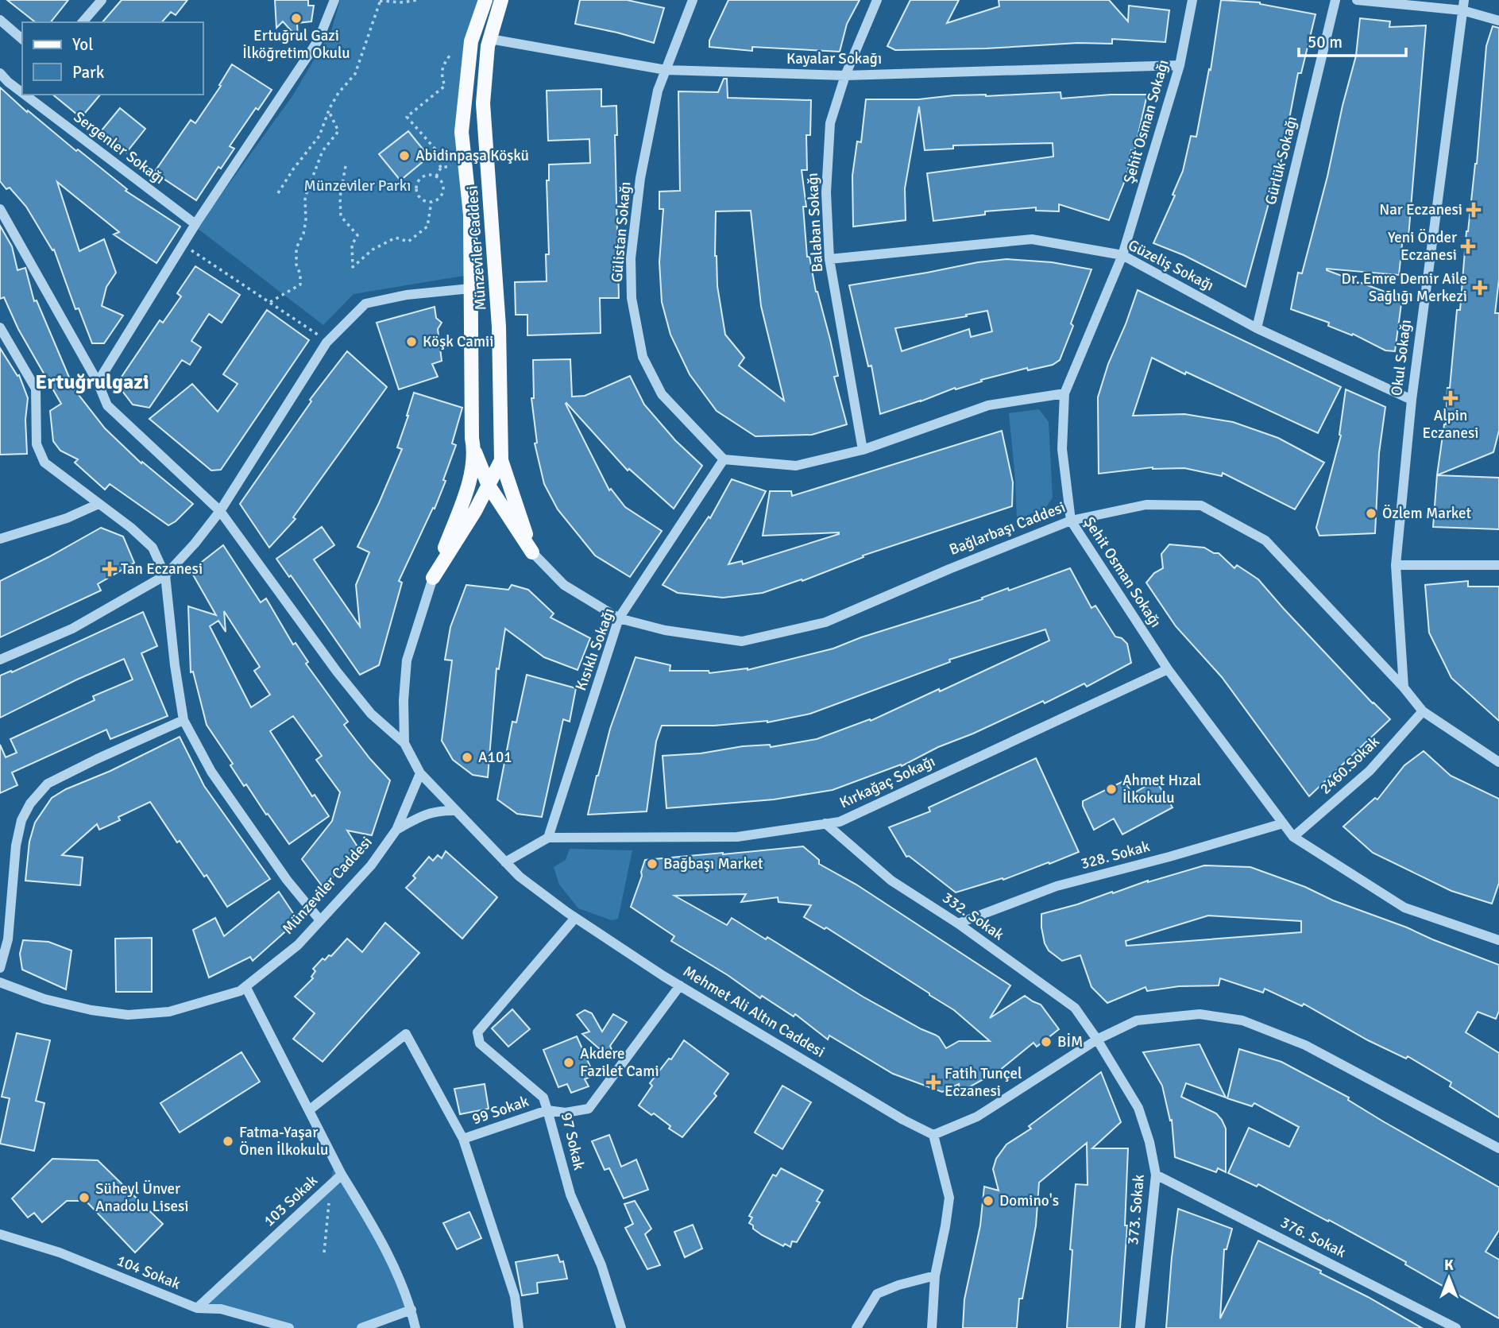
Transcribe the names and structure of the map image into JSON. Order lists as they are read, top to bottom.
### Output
{
  "streets": {
    "main road": ["Münzeviler Caddesi", "Bağlarbaşı Caddesi"],
    "street": [
      "Kayalar Sokağı",
      "Şehit Osman Sokağı",
      "Sergenler Sokağı",
      "Gürlük Sokağı",
      "Balaban Sokağı",
      "Gülistan Sokağı",
      "Güzeliş Sokağı",
      "Okul Sokağı",
      "Kısıklı Sokağı",
      "2460.Sokak",
      "Kırkağaç Sokağı",
      "328. Sokak",
      "332. Sokak",
      "Mehmet Ali Altın Caddesi",
      "99 Sokak",
      "97 Sokak",
      "103 Sokak",
      "373. Sokak",
      "376. Sokak",
      "104 Sokak"
    ]
  },
  "crossings": [
    ["Kayalar Sokağı", "Şehit Osman Sokağı"],
    ["Kayalar Sokağı", "Balaban Sokağı"],
    ["Kayalar Sokağı", "Gülistan Sokağı"],
    ["Kayalar Sokağı", "Münzeviler Caddesi"],
    ["Şehit Osman Sokağı", "Güzeliş Sokağı"],
    ["Şehit Osman Sokağı", "Bağlarbaşı Caddesi"],
    ["Şehit Osman Sokağı", "2460.Sokak"],
    ["Şehit Osman Sokağı", "Kırkağaç Sokağı"],
    ["Şehit Osman Sokağı", "328. Sokak"],
    ["Gürlük Sokağı", "Güzeliş Sokağı"],
    ["Balaban Sokağı", "Güzeliş Sokağı"],
    ["Gülistan Sokağı", "Kısıklı Sokağı"],
    ["Münzeviler Caddesi", "Bağlarbaşı Caddesi"],
    ["Münzeviler Caddesi", "Mehmet Ali Altın Caddesi"],
    ["Güzeliş Sokağı", "Okul Sokağı"],
    ["Okul Sokağı", "Bağlarbaşı Caddesi"],
    ["Bağlarbaşı Caddesi", "Kısıklı Sokağı"],
    ["Bağlarbaşı Caddesi", "2460.Sokak"],
    ["Kısıklı Sokağı", "Kırkağaç Sokağı"],
    ["Kırkağaç Sokağı", "332. Sokak"],
    ["Kırkağaç Sokağı", "Mehmet Ali Altın Caddesi"],
    ["328. Sokak", "332. Sokak"],
    ["332. Sokak", "373. Sokak"],
    ["Mehmet Ali Altın Caddesi", "97 Sokak"],
    ["99 Sokak", "97 Sokak"],
    ["103 Sokak", "104 Sokak"],
    ["373. Sokak", "376. Sokak"]
  ],
  "districts": ["Ertuğrulgazi"],
  "parks": ["Münzeviler Parkı"],
  "places": {
    "other": [
      "Ertuğrul Gazi İlköğretim Okulu",
      "Abidinpaşa Köşkü",
      "Köşk Camii",
      "Özlem Market",
      "A101",
      "Ahmet Hızal İlkokulu",
      "Bağbaşı Market",
      "BİM",
      "Akdere Fazilet Cami",
      "Fatma-Yaşar Önen İlkokulu",
      "Süheyl Ünver Anadolu Lisesi",
      "Domino's"
    ],
    "health": [
      "Nar Eczanesi",
      "Yeni Önder Eczanesi",
      "Dr. Emre Demir Aile Sağlığı Merkezi",
      "Alpin Eczanesi",
      "Tan Eczanesi",
      "Fatih Tunçel Eczanesi"
    ]
  },
  "legend": ["Yol", "Park"],
  "scale_bar": "50 m",
  "north": "top"
}
